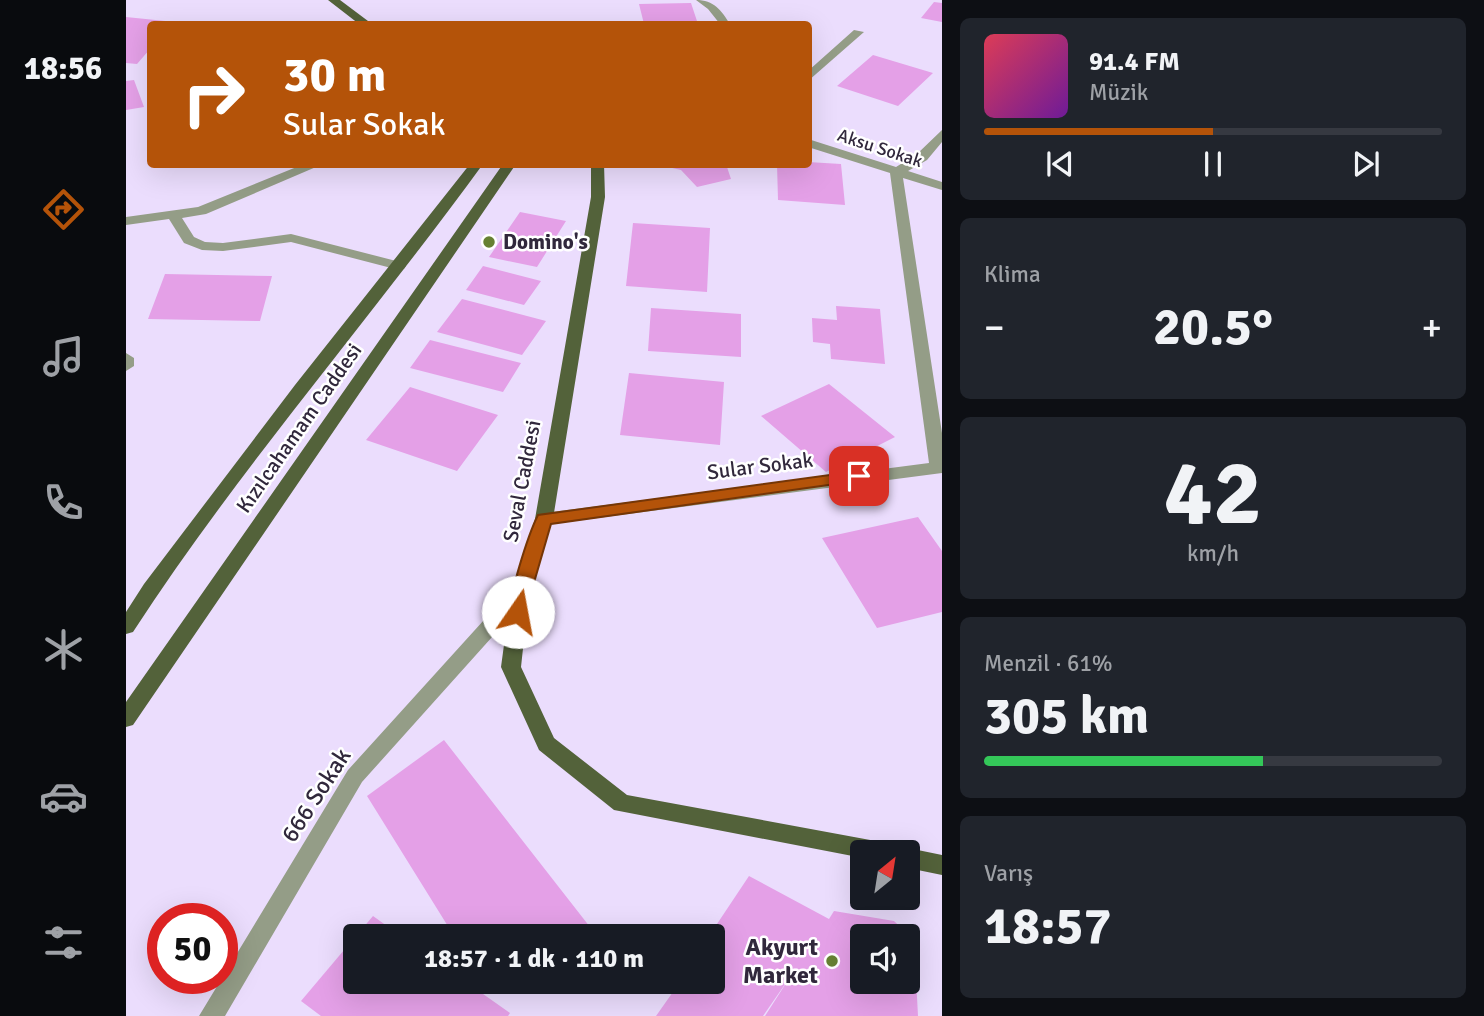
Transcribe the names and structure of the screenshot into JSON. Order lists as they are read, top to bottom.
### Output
{
  "streets": {
    "main road": ["Kızılcahamam Caddesi", "Seval Caddesi"],
    "street": ["Aksu Sokak", "Sular Sokak", "666 Sokak"]
  },
  "crossings": [
    ["Aksu Sokak", "Sular Sokak"],
    ["Sular Sokak", "Seval Caddesi"],
    ["Seval Caddesi", "666 Sokak"]
  ],
  "places": ["Domino's", "Akyurt Market"],
  "north": "top right",
  "page": {
    "tabs": "18:56",
    "turn": ["30 m", "Sular Sokak"],
    "song": ["91.4 FM", "Müzik"],
    "tile": [
      "Klima",
      ["42", "km/h"],
      ["Menzil · 61%", "305 km"],
      ["Varış", "18:57"]
    ],
    "heat": ["−", "20.5°", "+"],
    "limit": "50",
    "trip": "18:57 · 1 dk · 110 m"
  }
}
